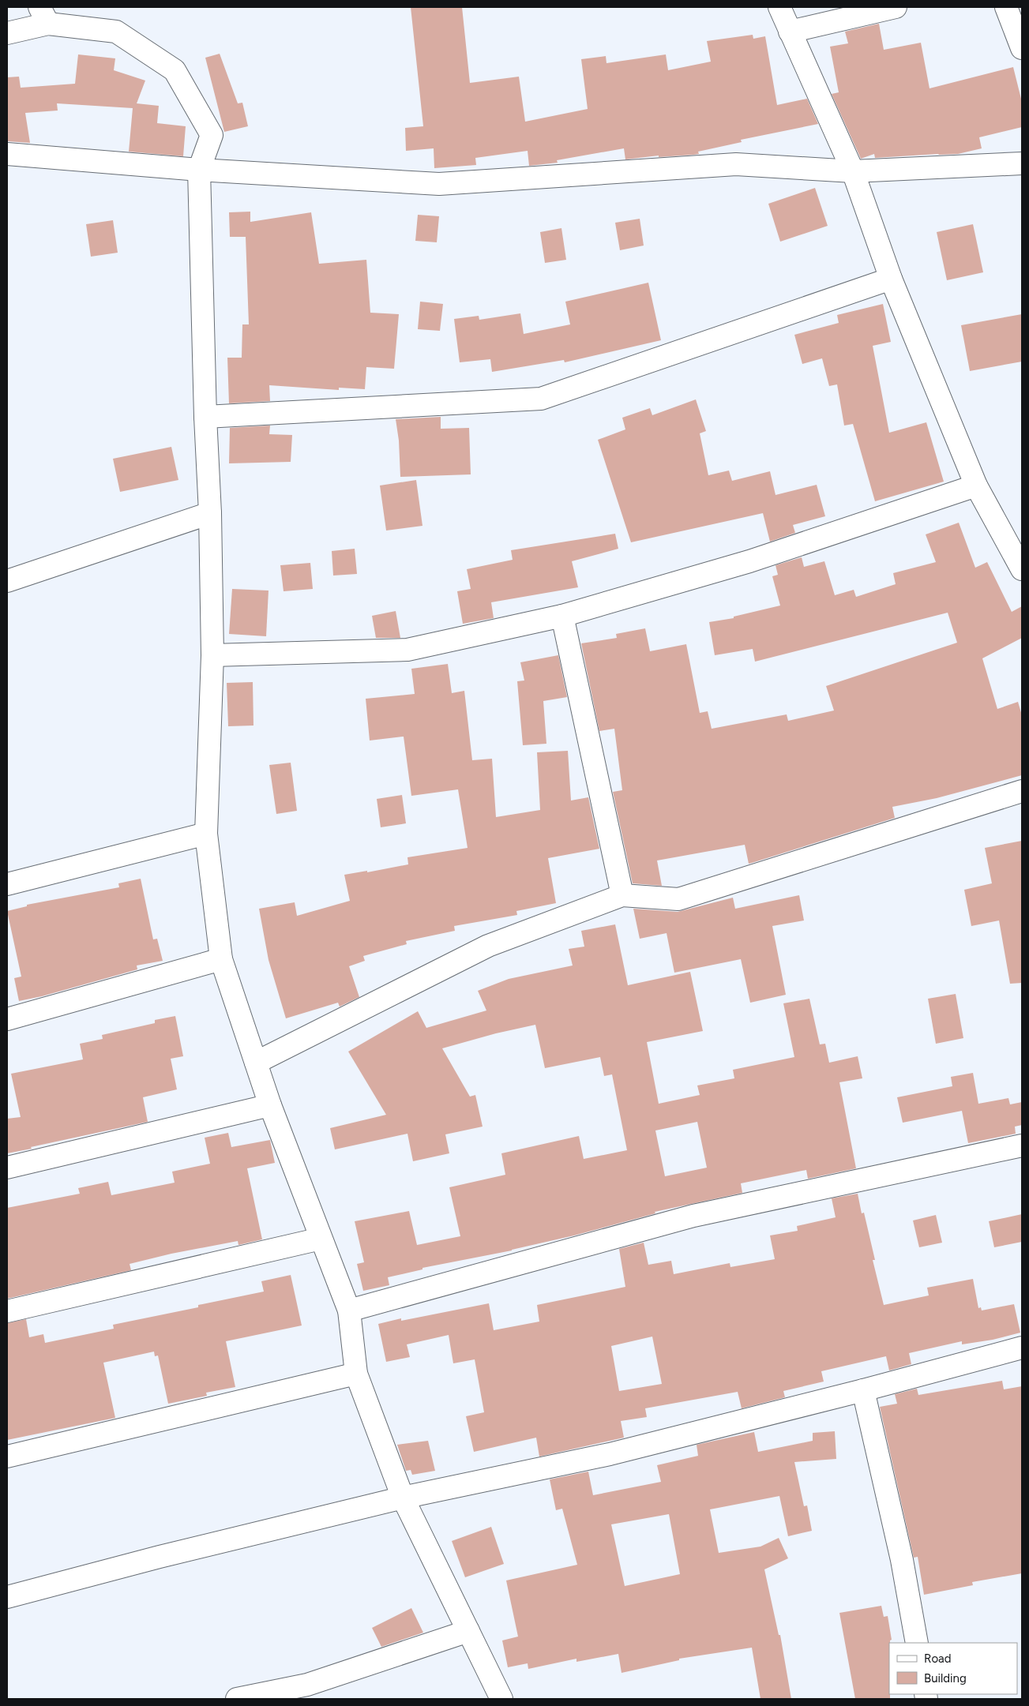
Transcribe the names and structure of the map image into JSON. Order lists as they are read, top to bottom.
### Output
{
  "legend": ["Road", "Building"]
}
